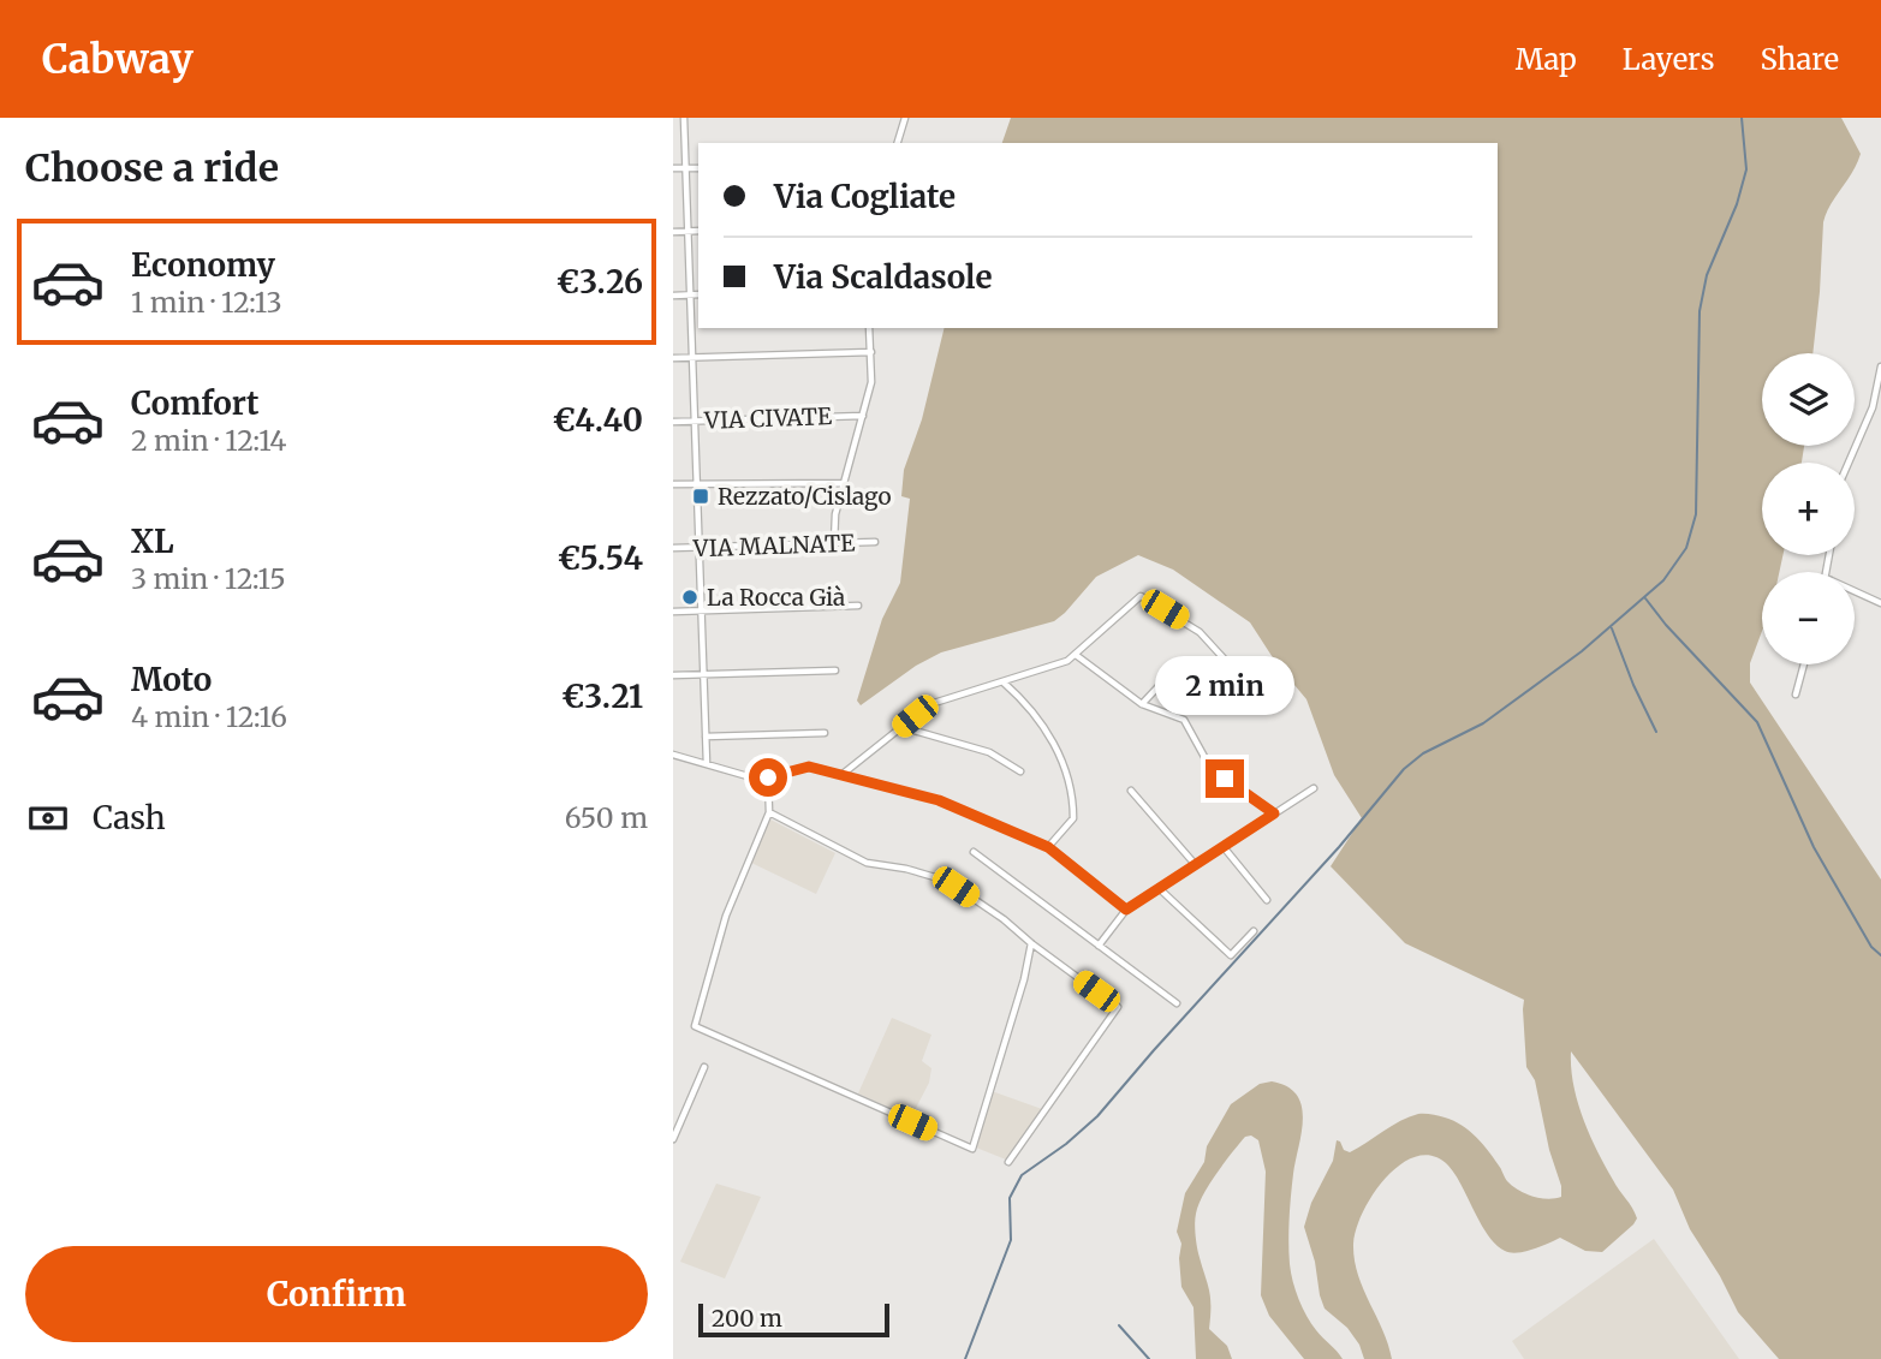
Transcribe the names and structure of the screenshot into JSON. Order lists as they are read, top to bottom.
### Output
{
  "streets": {
    "street": ["VIA CIVATE", "VIA MALNATE"]
  },
  "places": {
    "transit": ["Rezzato/Cislago"],
    "other": ["La Rocca Già"]
  },
  "scale_bar": "200 m",
  "page": {
    "header": "Cabway",
    "nav": ["Map", "Layers", "Share"],
    "heading": "Choose a ride",
    "banner": ["Via Cogliate", "Via Scaldasole"],
    "list": [
      {
        "name": "Economy",
        "note": "1 min · 12:13",
        "value": "€3.26"
      },
      {
        "name": "Comfort",
        "note": "2 min · 12:14",
        "value": "€4.40"
      },
      {
        "name": "XL",
        "note": "3 min · 12:15",
        "value": "€5.54"
      },
      {
        "name": "Moto",
        "note": "4 min · 12:16",
        "value": "€3.21"
      }
    ],
    "map_buttons": ["+", "−"],
    "bubble": "2 min",
    "pay": ["Cash", "650 m"],
    "buttons": "Confirm",
    "scale": "200 m"
  }
}
